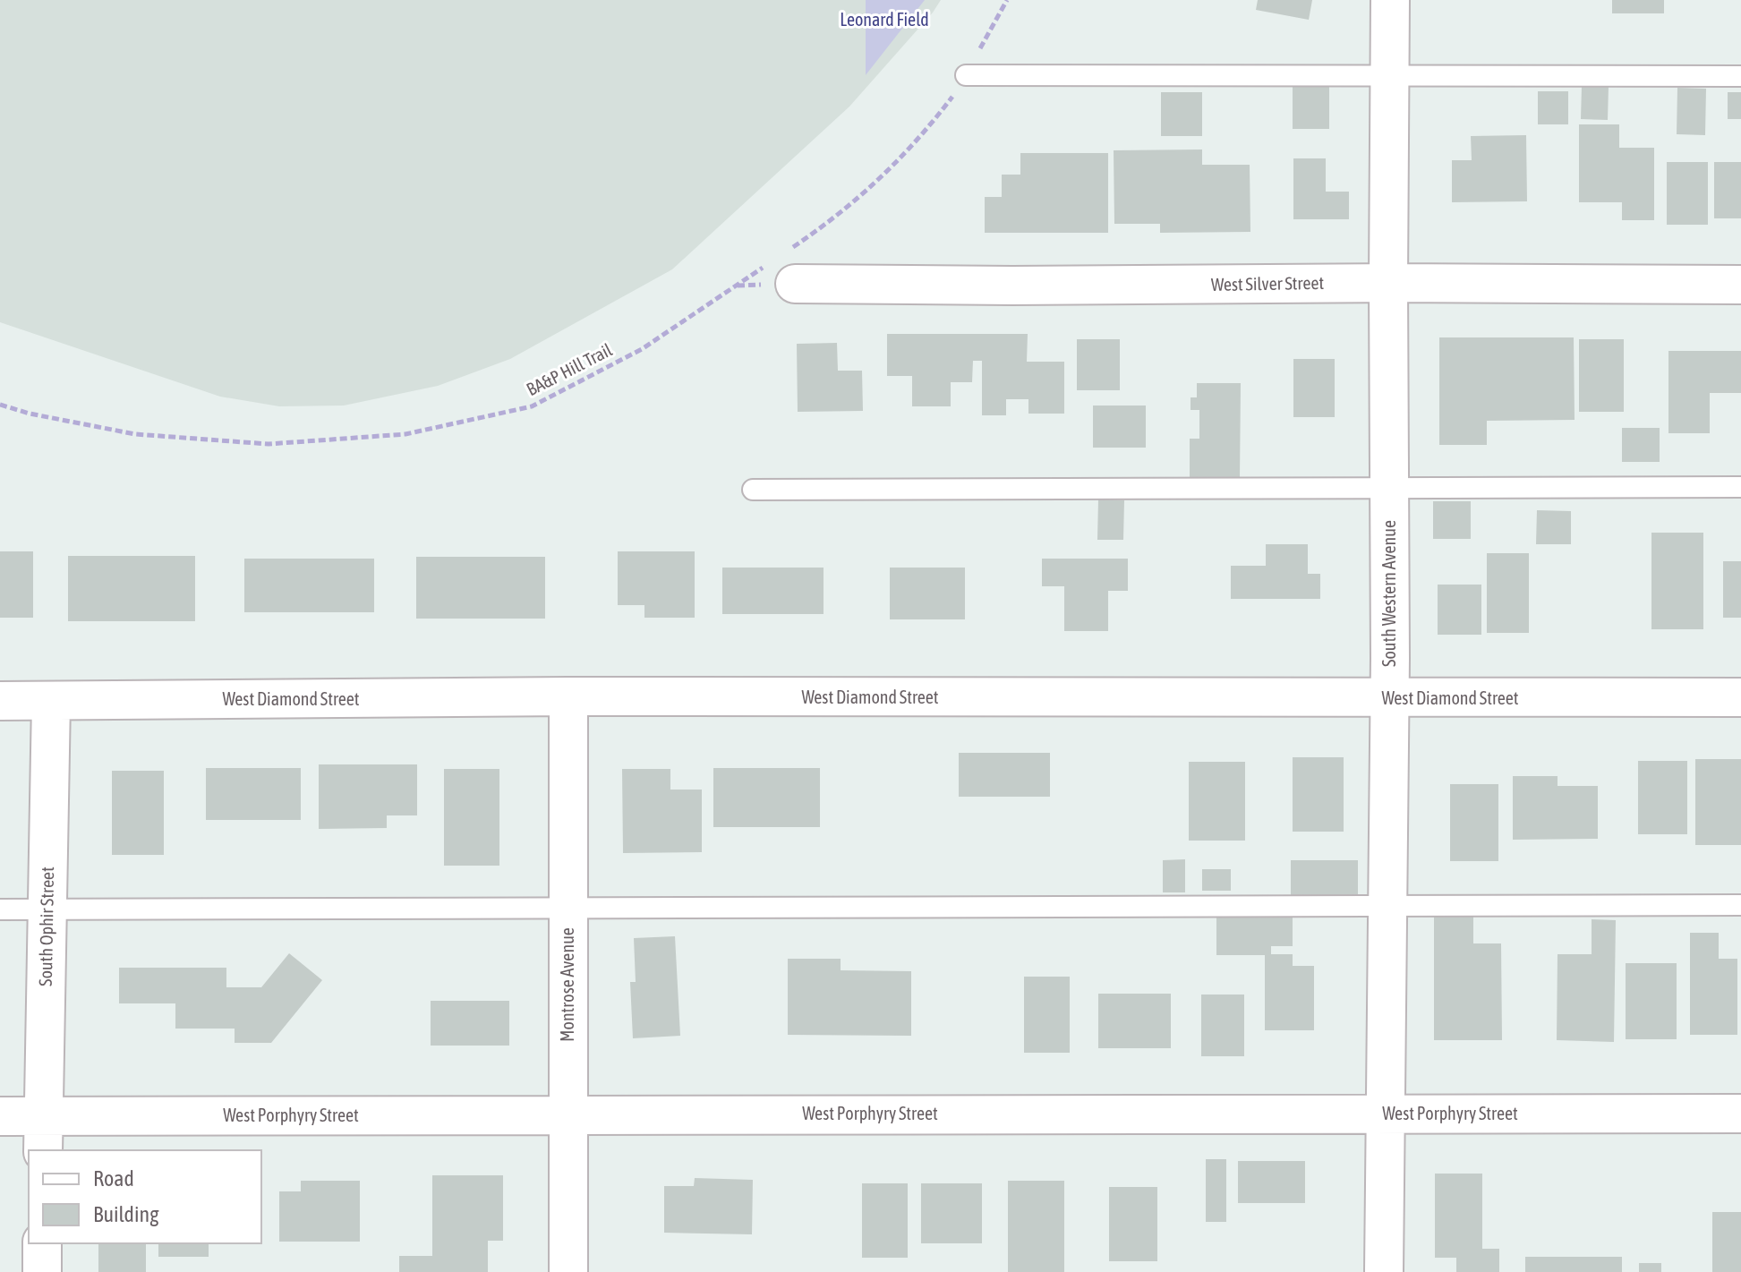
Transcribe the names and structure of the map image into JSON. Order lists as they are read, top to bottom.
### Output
{
  "streets": {
    "street": [
      "West Silver Street",
      "South Western Avenue",
      "West Diamond Street",
      "South Ophir Street",
      "Montrose Avenue",
      "West Porphyry Street"
    ],
    "path": ["BA&P Hill Trail"]
  },
  "crossings": [
    ["West Silver Street", "BA&P Hill Trail"],
    ["West Silver Street", "South Western Avenue"],
    ["South Western Avenue", "West Diamond Street"],
    ["South Western Avenue", "West Porphyry Street"],
    ["West Diamond Street", "South Ophir Street"],
    ["West Diamond Street", "Montrose Avenue"],
    ["South Ophir Street", "West Porphyry Street"],
    ["Montrose Avenue", "West Porphyry Street"]
  ],
  "parks": ["Leonard Field"],
  "legend": ["Road", "Building"]
}
